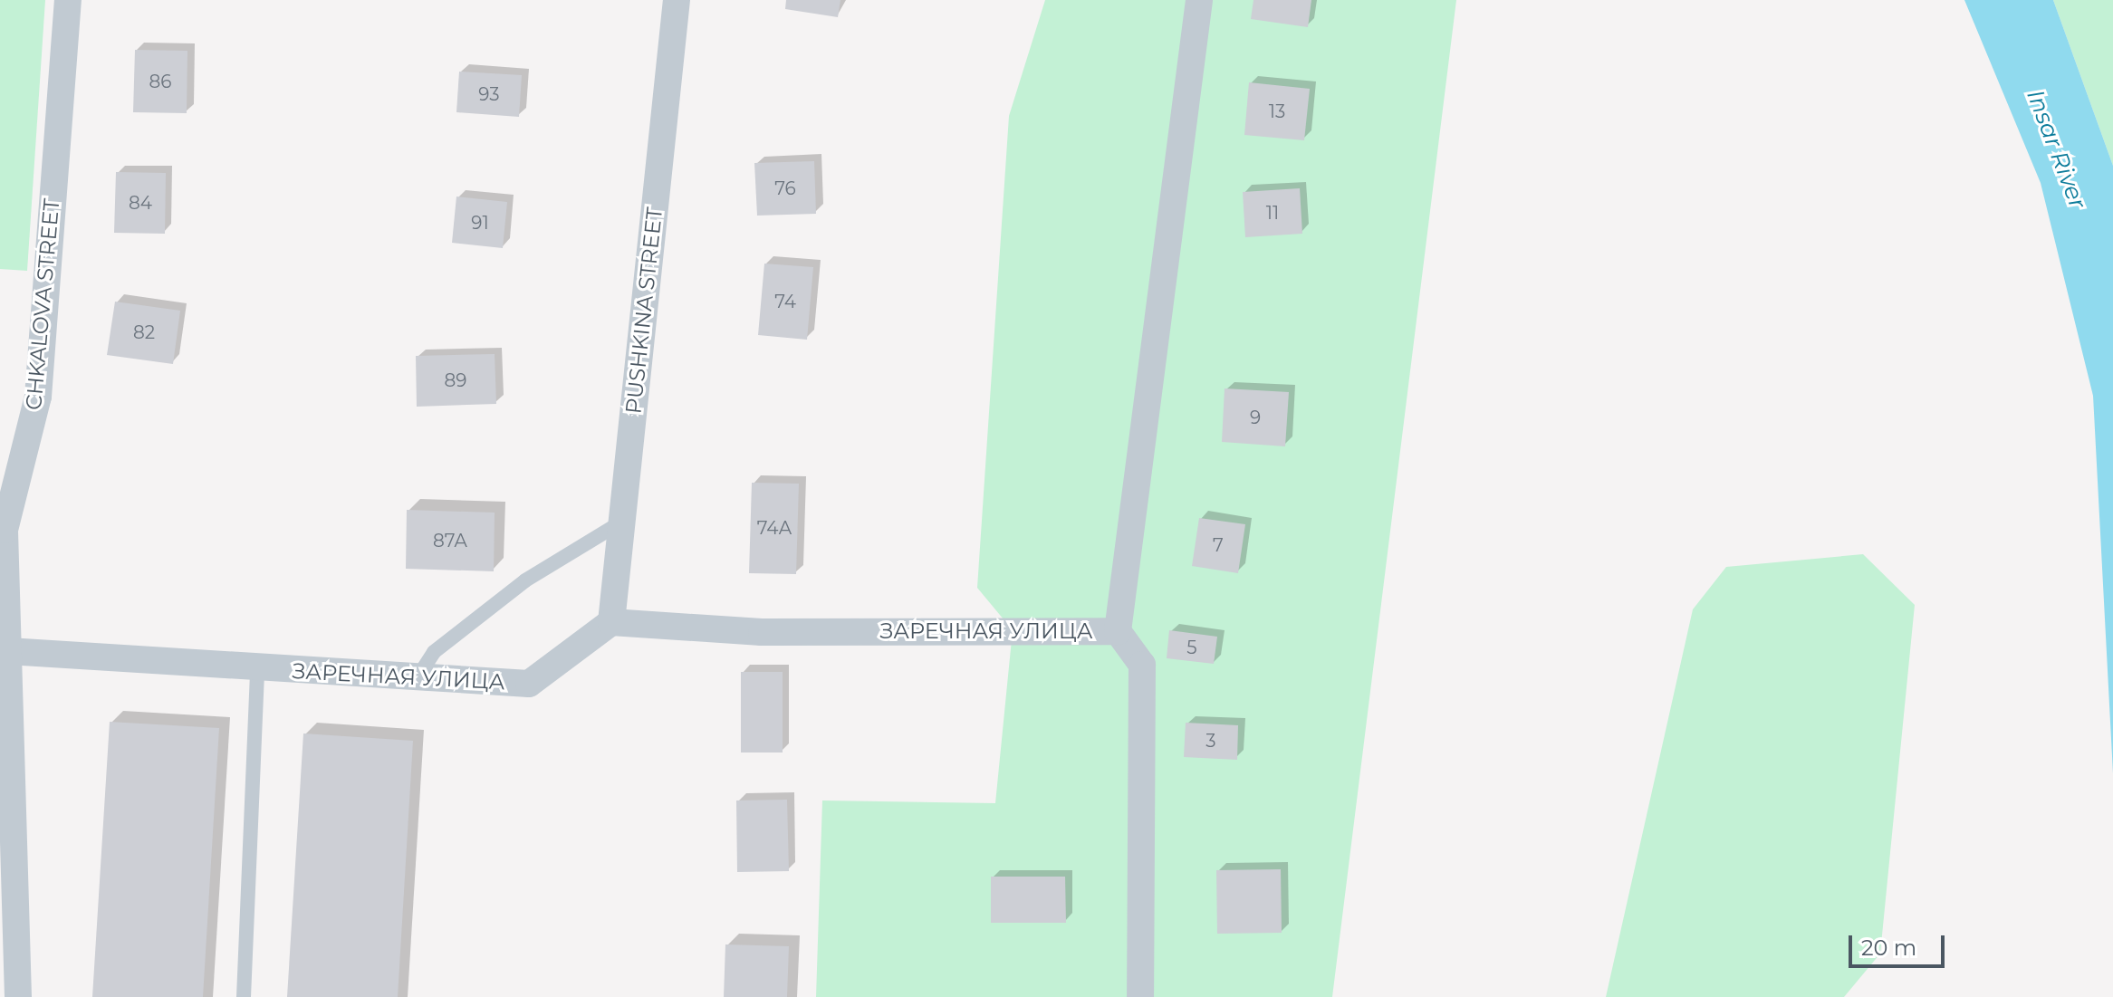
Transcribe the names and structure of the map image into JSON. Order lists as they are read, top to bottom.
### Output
{
  "streets": {
    "street": ["CHKALOVA STREET", "PUSHKINA STREET", "ЗАРЕЧНАЯ УЛИЦА"]
  },
  "crossings": [
    ["CHKALOVA STREET", "ЗАРЕЧНАЯ УЛИЦА"],
    ["PUSHKINA STREET", "ЗАРЕЧНАЯ УЛИЦА"]
  ],
  "water": ["Insar River"],
  "house_numbers": [
    "86",
    "93",
    "13",
    "76",
    "84",
    "11",
    "91",
    "74",
    "82",
    "89",
    "9",
    "74А",
    "87А",
    "7",
    "5",
    "3"
  ],
  "scale_bar": "20 m"
}
